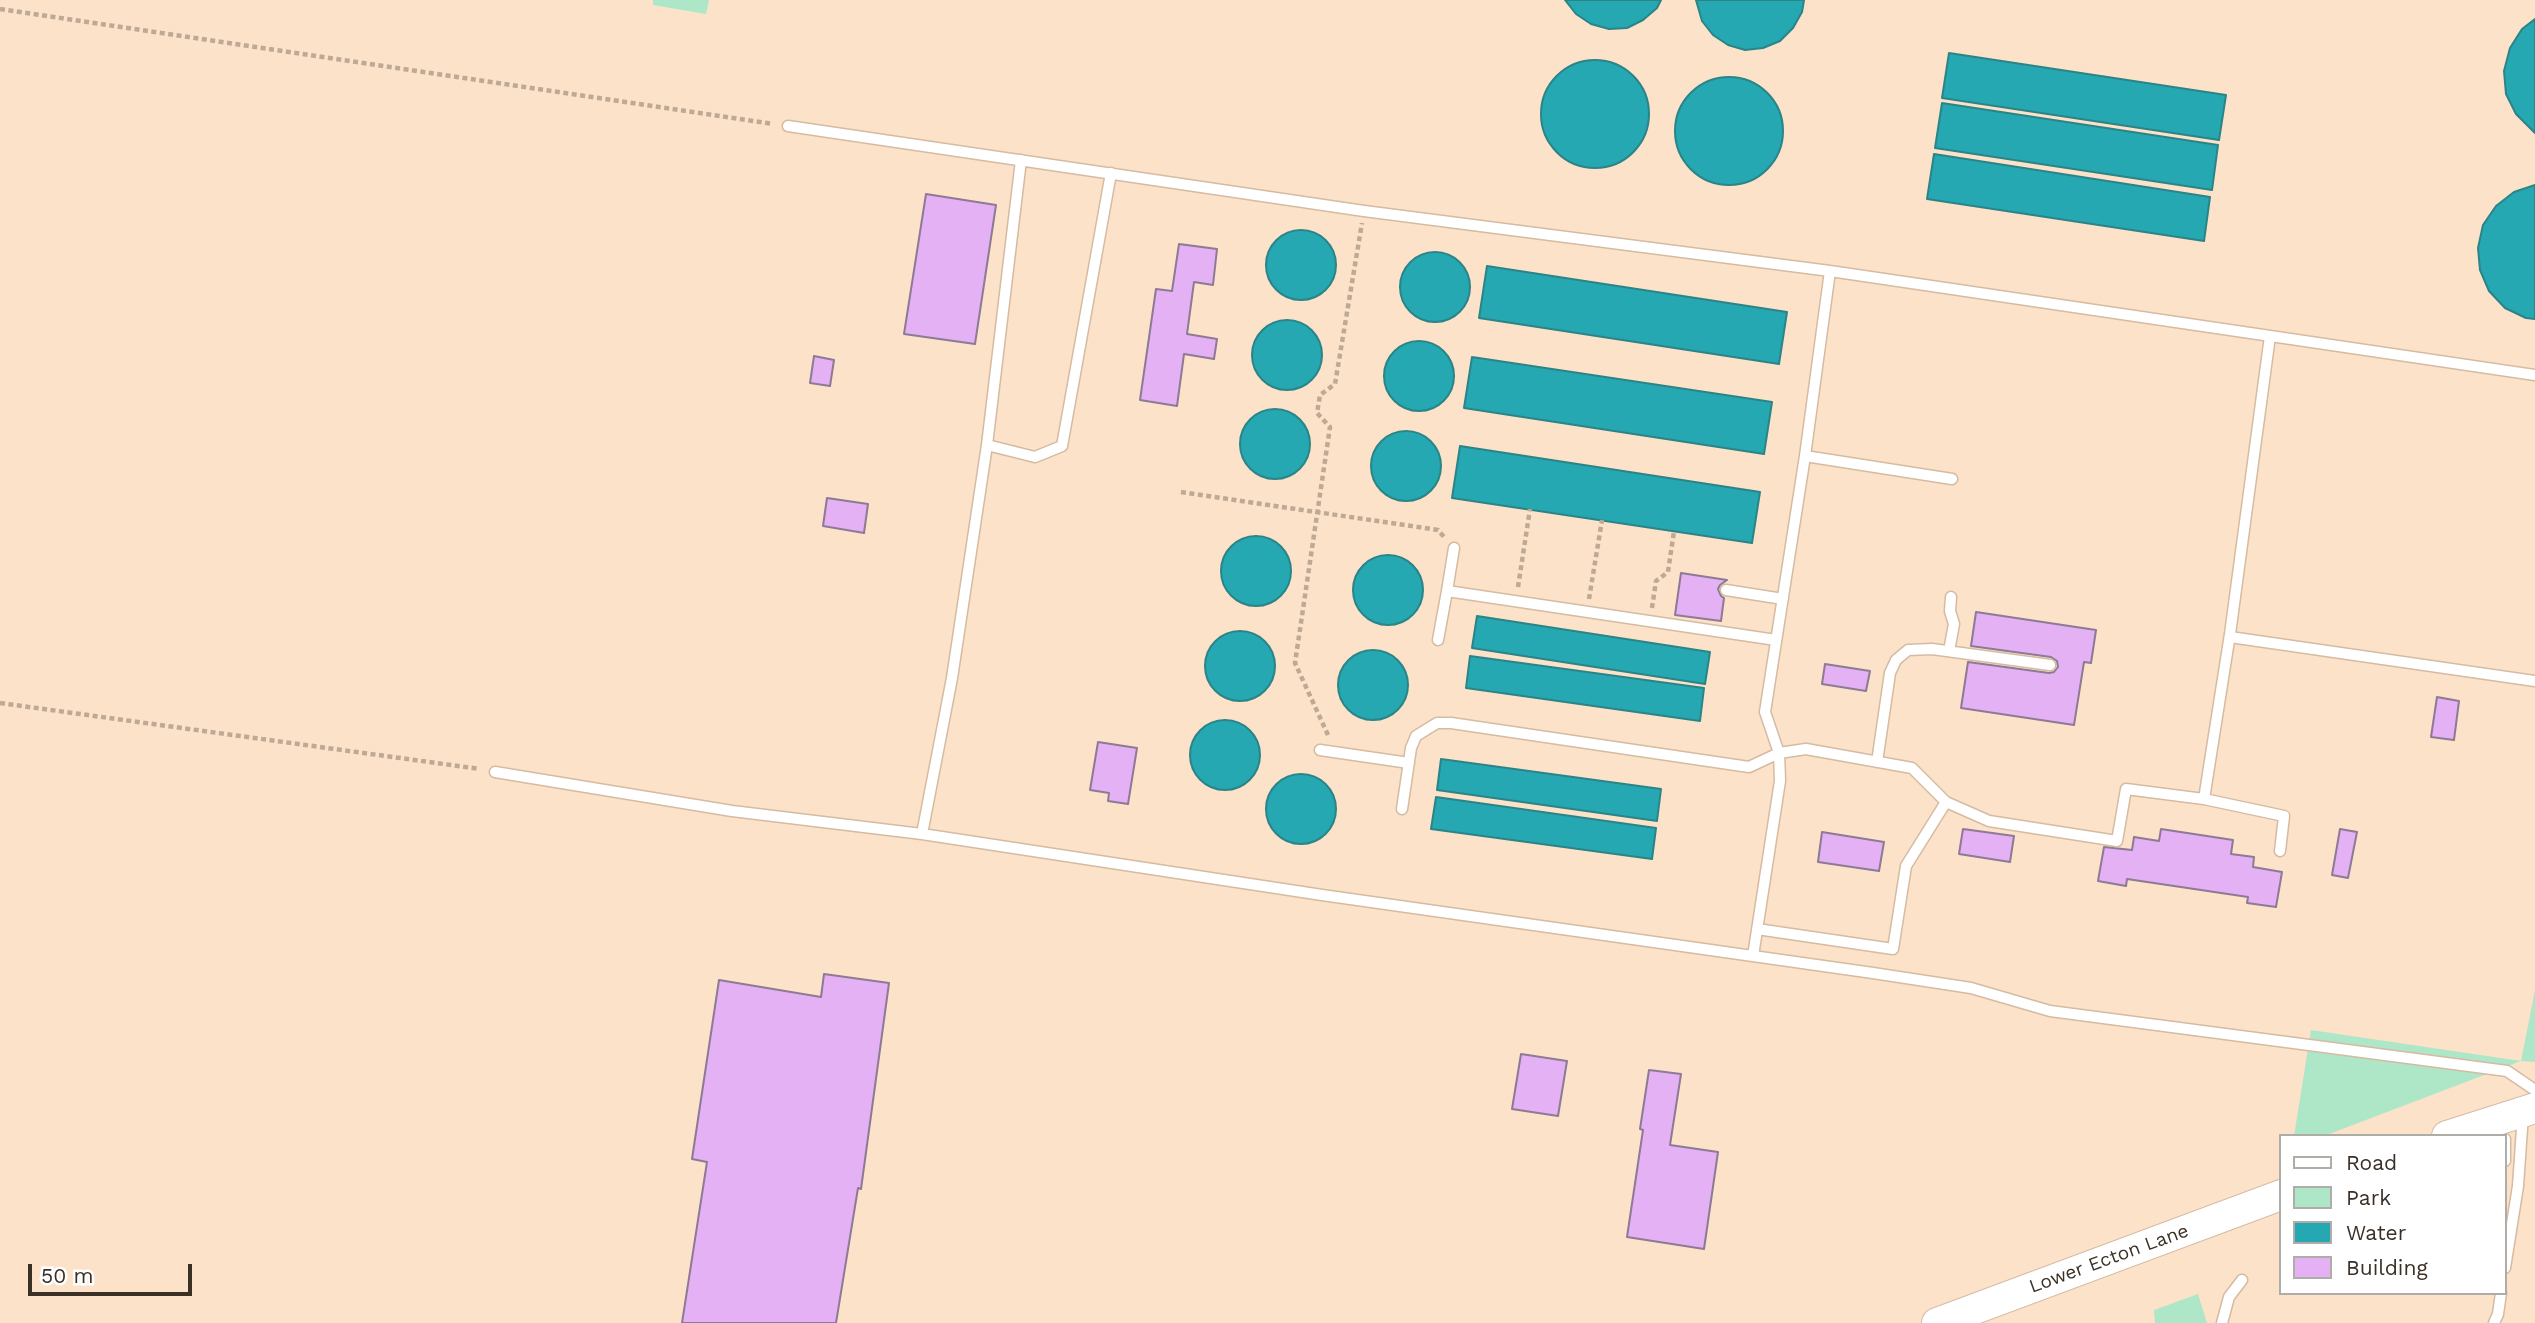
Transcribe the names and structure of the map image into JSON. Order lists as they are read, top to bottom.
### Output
{
  "streets": {
    "street": ["Lower Ecton Lane"]
  },
  "legend": [
    "Road",
    "Park",
    "Water",
    "Building"
  ],
  "scale_bar": "50 m"
}
